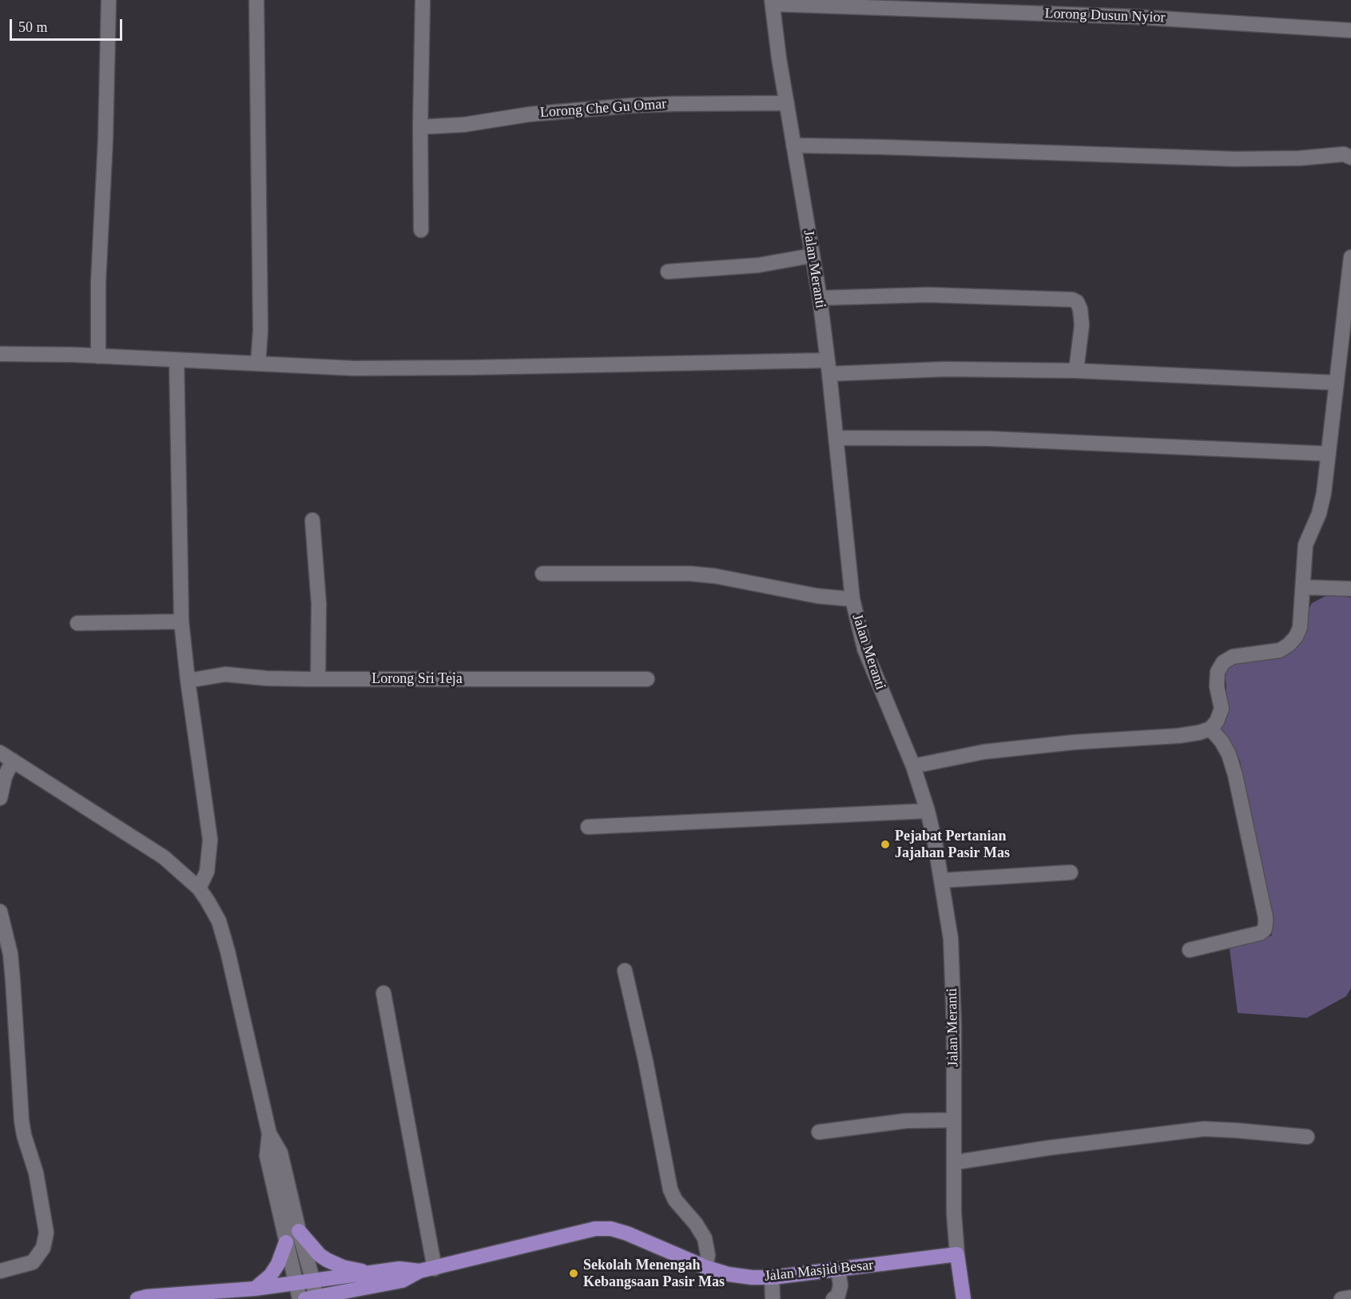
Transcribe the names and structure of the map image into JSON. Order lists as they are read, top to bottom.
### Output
{
  "streets": {
    "main road": ["Jalan Meranti", "Jalan Masjid Besar"],
    "street": ["Lorong Dusun Nyior", "Lorong Che Gu Omar", "Lorong Sri Teja"]
  },
  "crossings": [
    ["Lorong Dusun Nyior", "Jalan Meranti"],
    ["Lorong Che Gu Omar", "Jalan Meranti"],
    ["Jalan Meranti", "Jalan Masjid Besar"]
  ],
  "places": ["Pejabat Pertanian Jajahan Pasir Mas", "Sekolah Menengah Kebangsaan Pasir Mas"],
  "scale_bar": "50 m"
}
